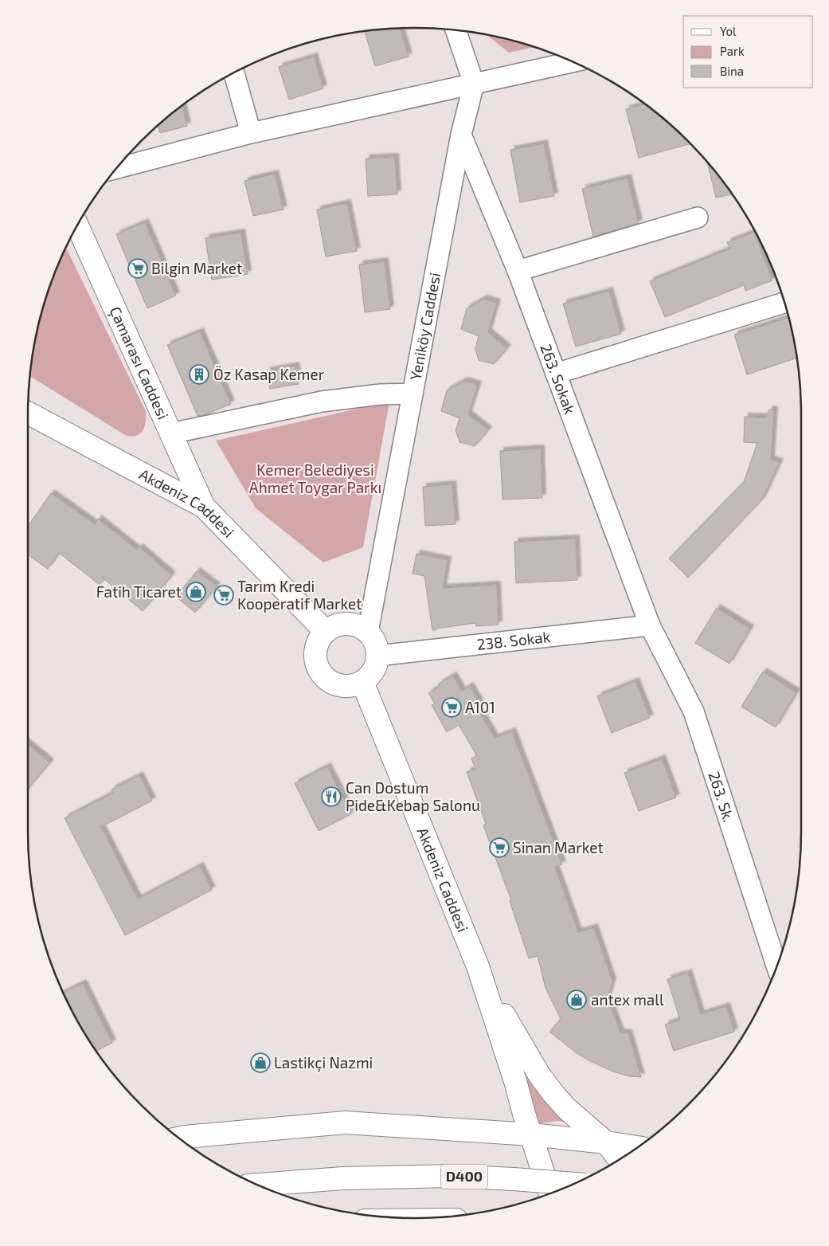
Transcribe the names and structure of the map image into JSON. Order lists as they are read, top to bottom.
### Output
{
  "streets": {
    "main road": ["Çamarası Caddesi", "Akdeniz Caddesi", "D400"],
    "street": [
      "Yeniköy Caddesi",
      "263. Sokak",
      "238. Sokak",
      "263. Sk."
    ]
  },
  "crossings": [
    ["Yeniköy Caddesi", "263. Sokak"],
    ["Yeniköy Caddesi", "Akdeniz Caddesi"],
    ["Yeniköy Caddesi", "238. Sokak"],
    ["Çamarası Caddesi", "Akdeniz Caddesi"],
    ["263. Sokak", "238. Sokak"],
    ["263. Sokak", "263. Sk."],
    ["Akdeniz Caddesi", "238. Sokak"],
    ["238. Sokak", "263. Sk."]
  ],
  "parks": ["Kemer Belediyesi Ahmet Toygar Parkı"],
  "places": {
    "supermarket": [
      "Bilgin Market",
      "Tarım Kredi Kooperatif Market",
      "A101",
      "Sinan Market"
    ],
    "building": ["Öz Kasap Kemer"],
    "shop": ["Fatih Ticaret", "antex mall", "Lastikçi Nazmi"],
    "restaurant": ["Can Dostum Pide&Kebap Salonu"]
  },
  "legend": ["Yol", "Park", "Bina"]
}
